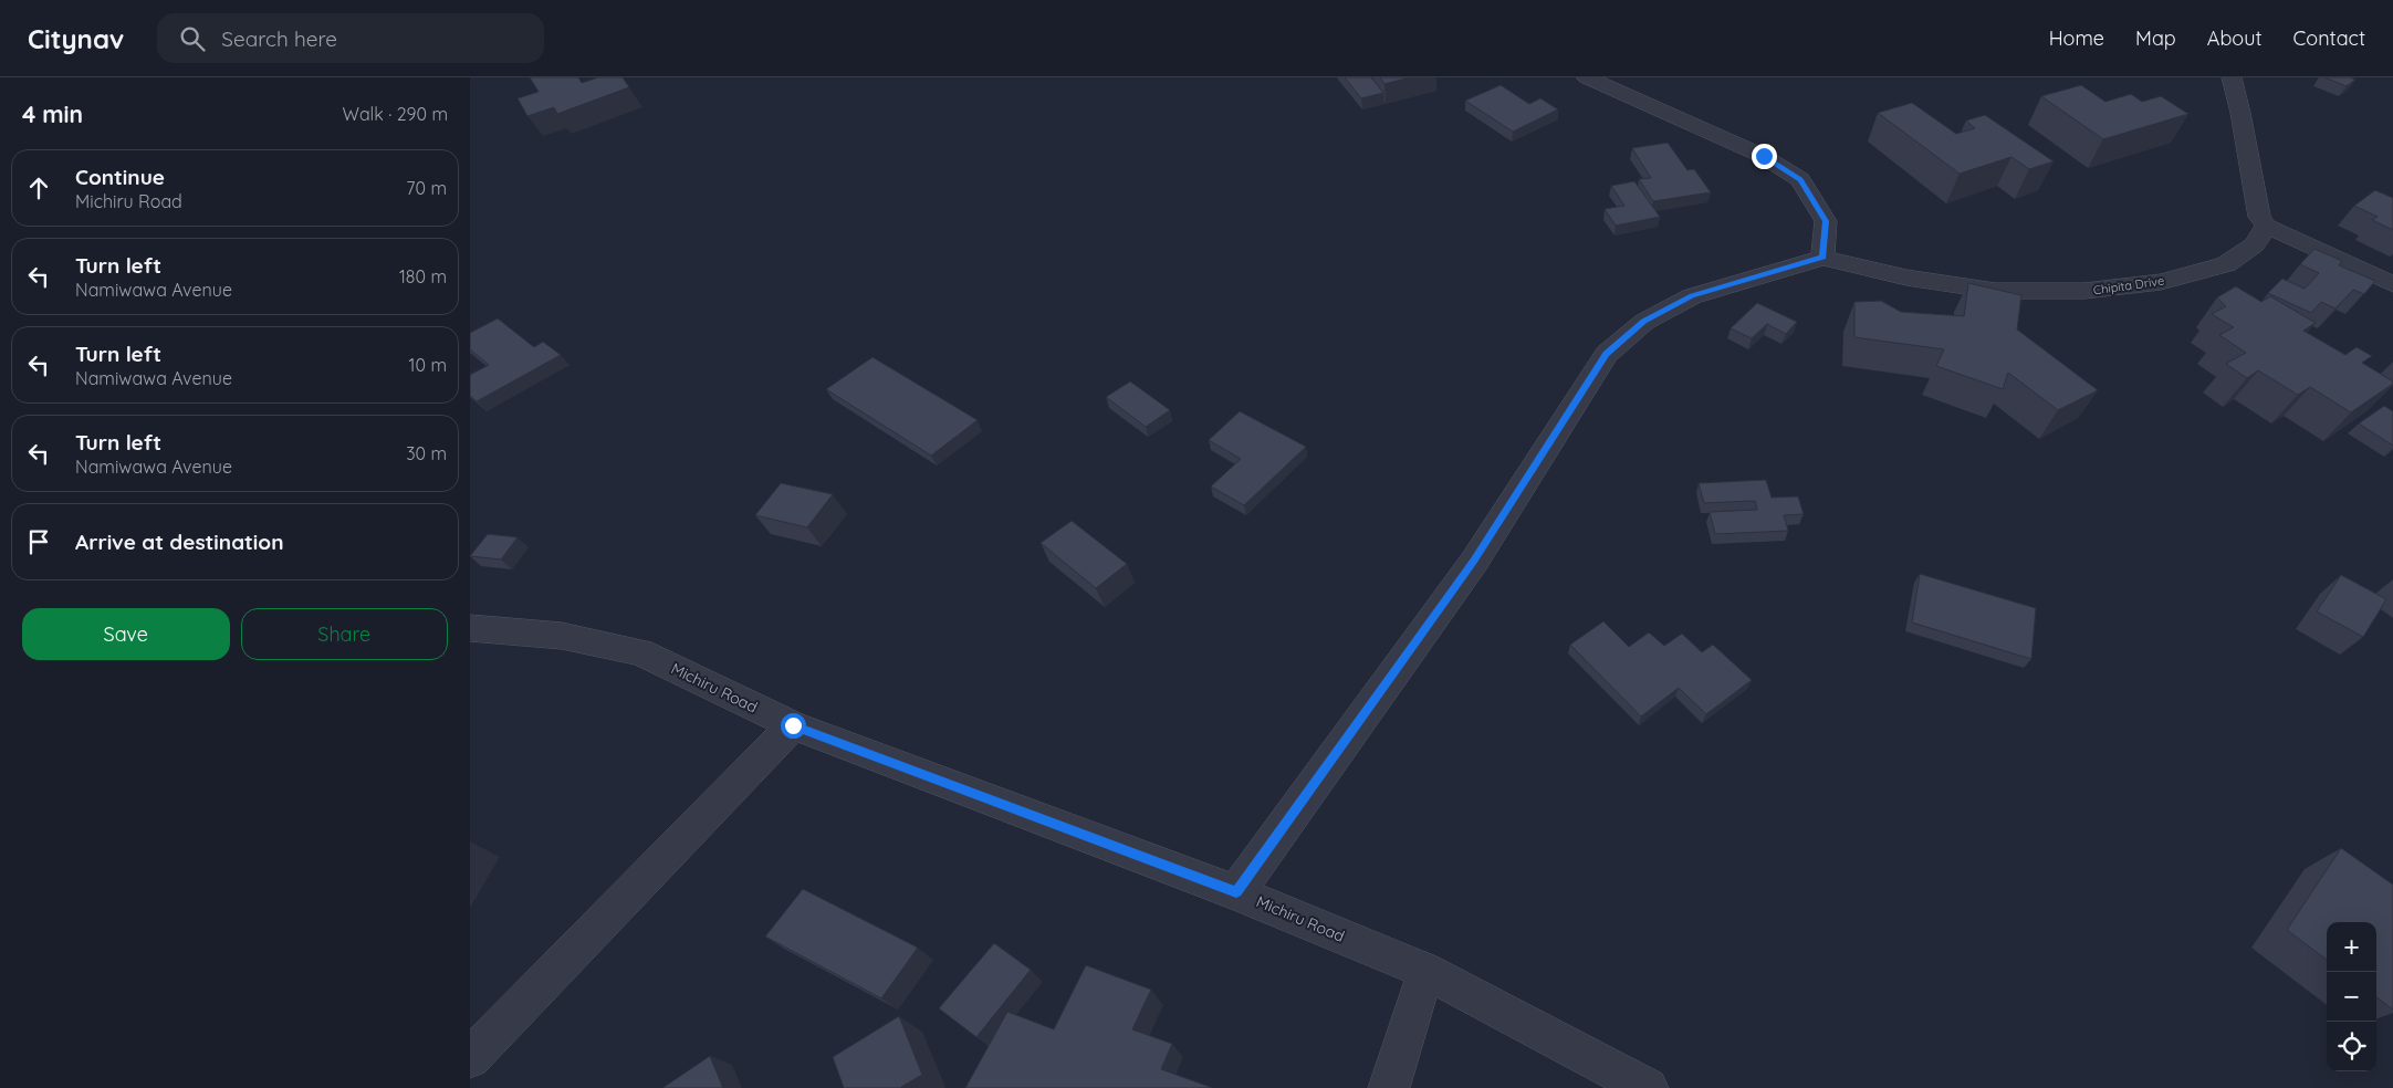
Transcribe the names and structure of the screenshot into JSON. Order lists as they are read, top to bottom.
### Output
{
  "streets": {
    "street": ["Chipita Drive", "Michiru Road"]
  },
  "page": {
    "header": "Citynav",
    "search": "Search here",
    "nav": [
      "Home",
      "Map",
      "About",
      "Contact"
    ],
    "heading": ["4 min", "Walk · 290 m"],
    "list": [
      ["Continue", "Michiru Road", "70 m"],
      ["Turn left", "Namiwawa Avenue", "180 m"],
      ["Turn left", "Namiwawa Avenue", "10 m"],
      ["Turn left", "Namiwawa Avenue", "30 m"],
      "Arrive at destination"
    ],
    "buttons": ["Save", "Share"],
    "map_buttons": ["+", "−"]
  }
}
